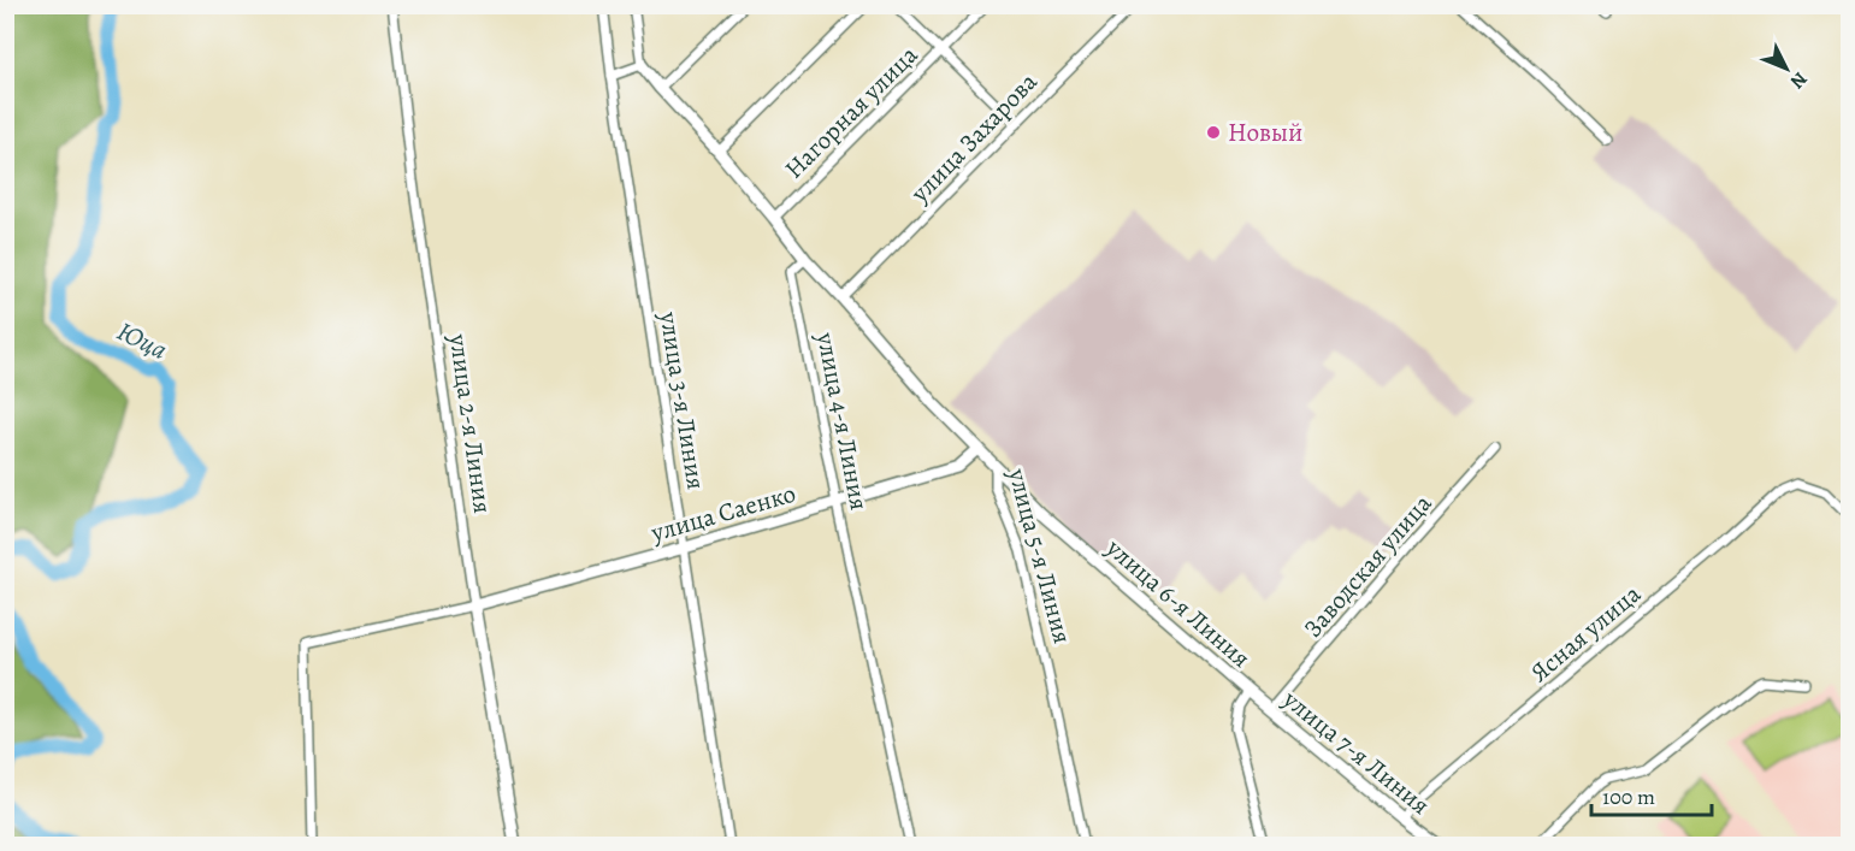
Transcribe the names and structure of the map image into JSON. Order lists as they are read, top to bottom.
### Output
{
  "streets": {
    "street": [
      "Нагорная улица",
      "улица Захарова",
      "улица 3-я Линия",
      "улица 4-я Линия",
      "улица 2-я Линия",
      "улица Саенко",
      "улица 5-я Линия",
      "Заводская улица",
      "улица 6-я Линия",
      "Ясная улица",
      "улица 7-я Линия"
    ]
  },
  "crossings": [
    ["улица Захарова", "улица 5-я Линия"],
    ["улица 3-я Линия", "улица Саенко"],
    ["улица 4-я Линия", "улица Саенко"],
    ["улица 4-я Линия", "улица 5-я Линия"],
    ["улица 2-я Линия", "улица Саенко"],
    ["улица Саенко", "улица 5-я Линия"],
    ["улица 5-я Линия", "улица 6-я Линия"],
    ["Заводская улица", "улица 7-я Линия"],
    ["улица 6-я Линия", "улица 7-я Линия"],
    ["Ясная улица", "улица 7-я Линия"]
  ],
  "water": ["Юца"],
  "places": ["Новый"],
  "scale_bar": "100 m",
  "north": "bottom right"
}
